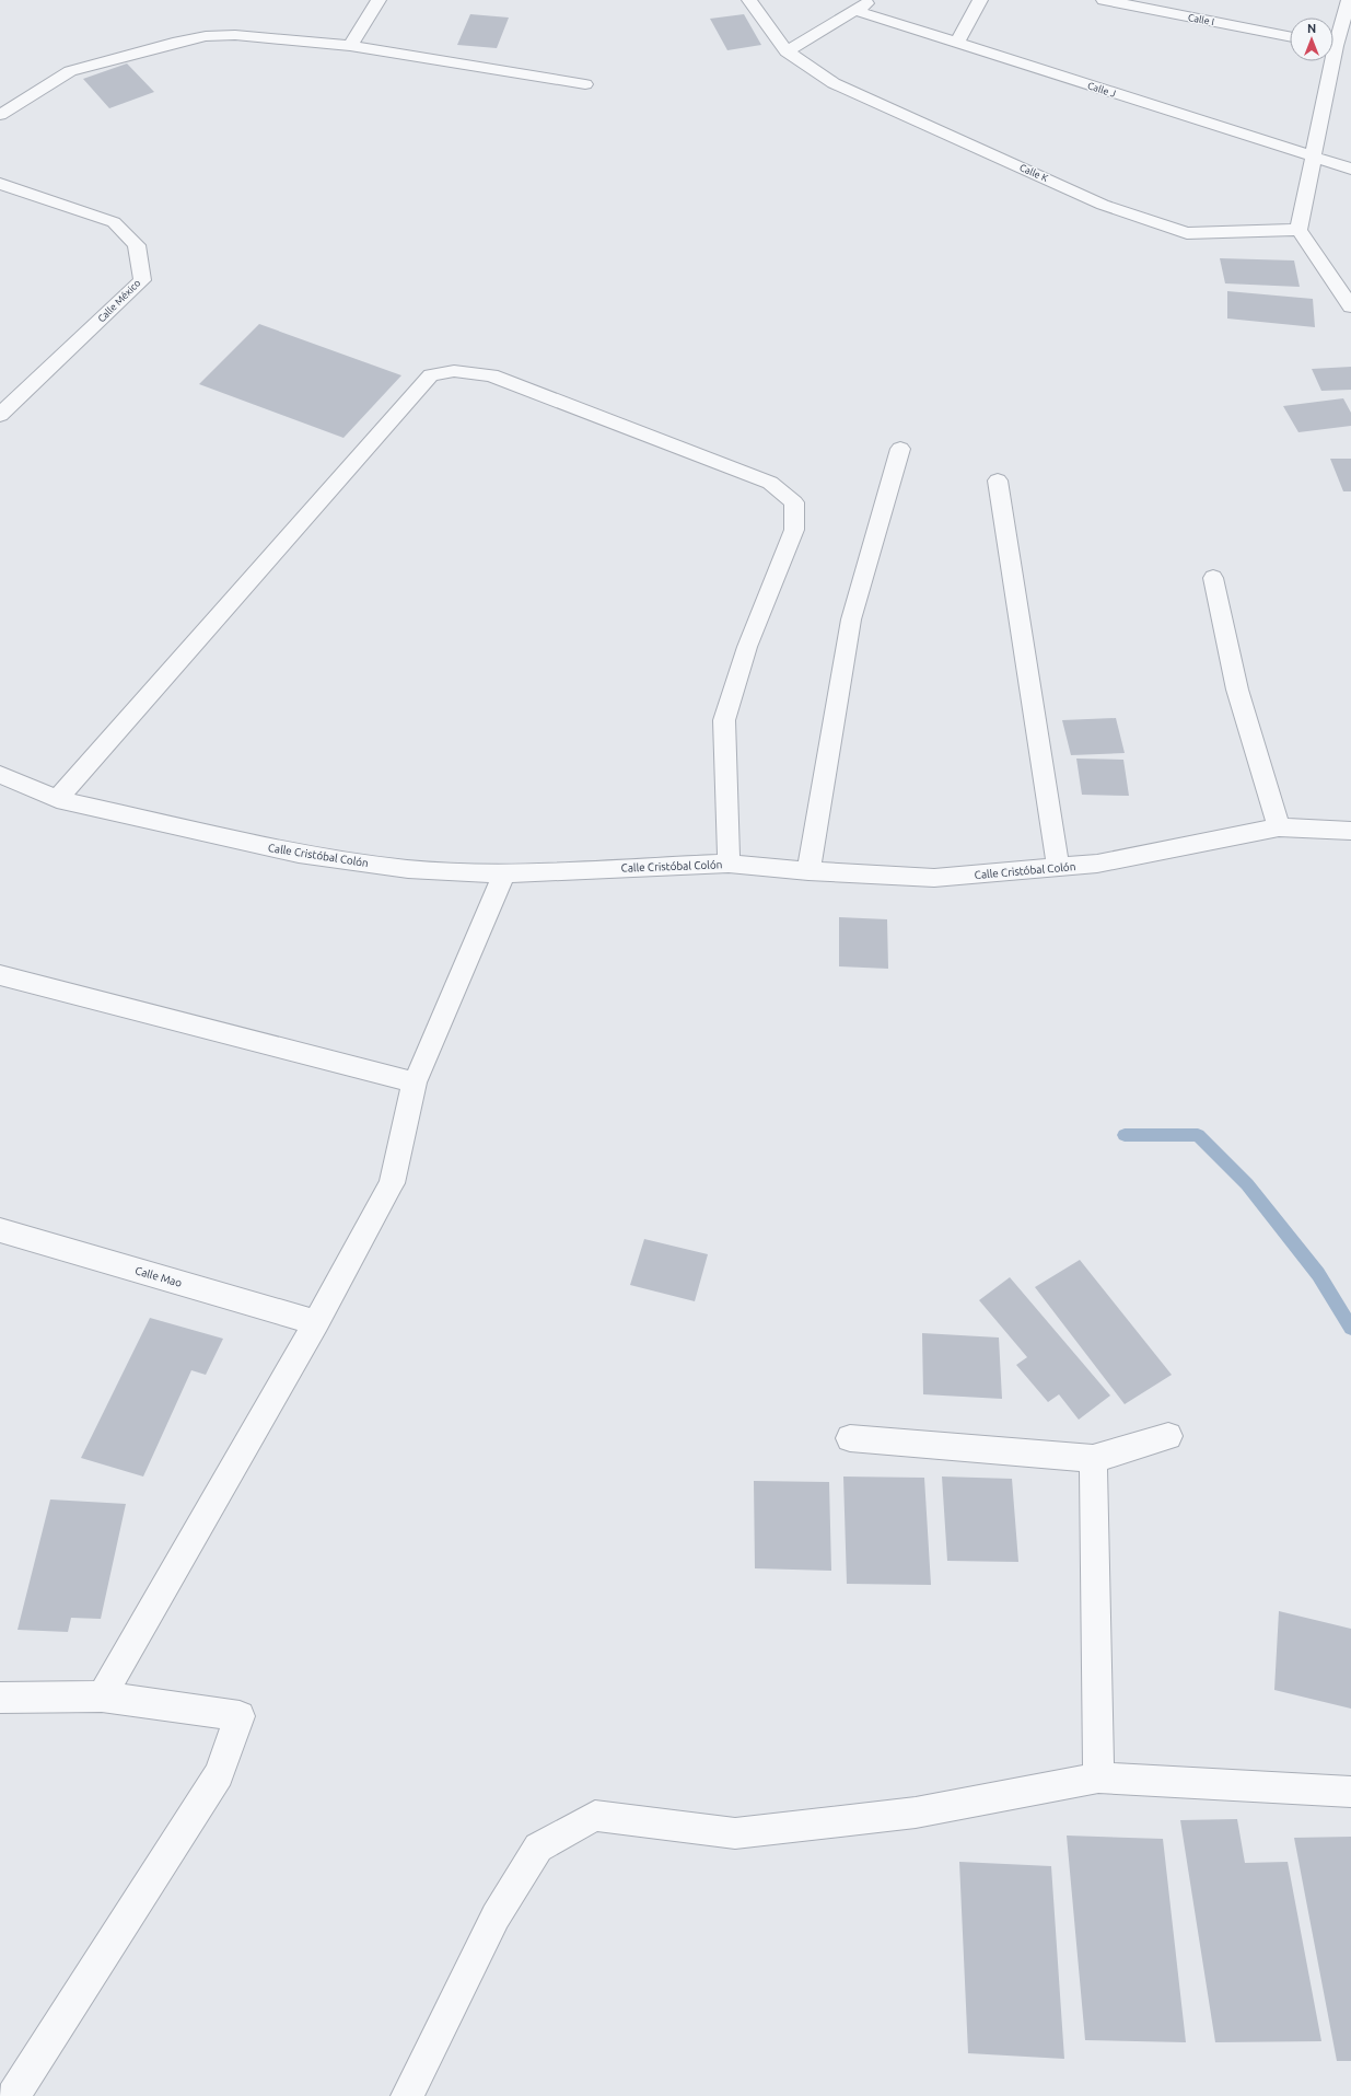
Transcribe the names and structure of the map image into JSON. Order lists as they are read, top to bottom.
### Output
{
  "streets": {
    "street": [
      "Calle I",
      "Calle J",
      "Calle K",
      "Calle México",
      "Calle Cristóbal Colón",
      "Calle Mao"
    ]
  },
  "north": "top"
}
